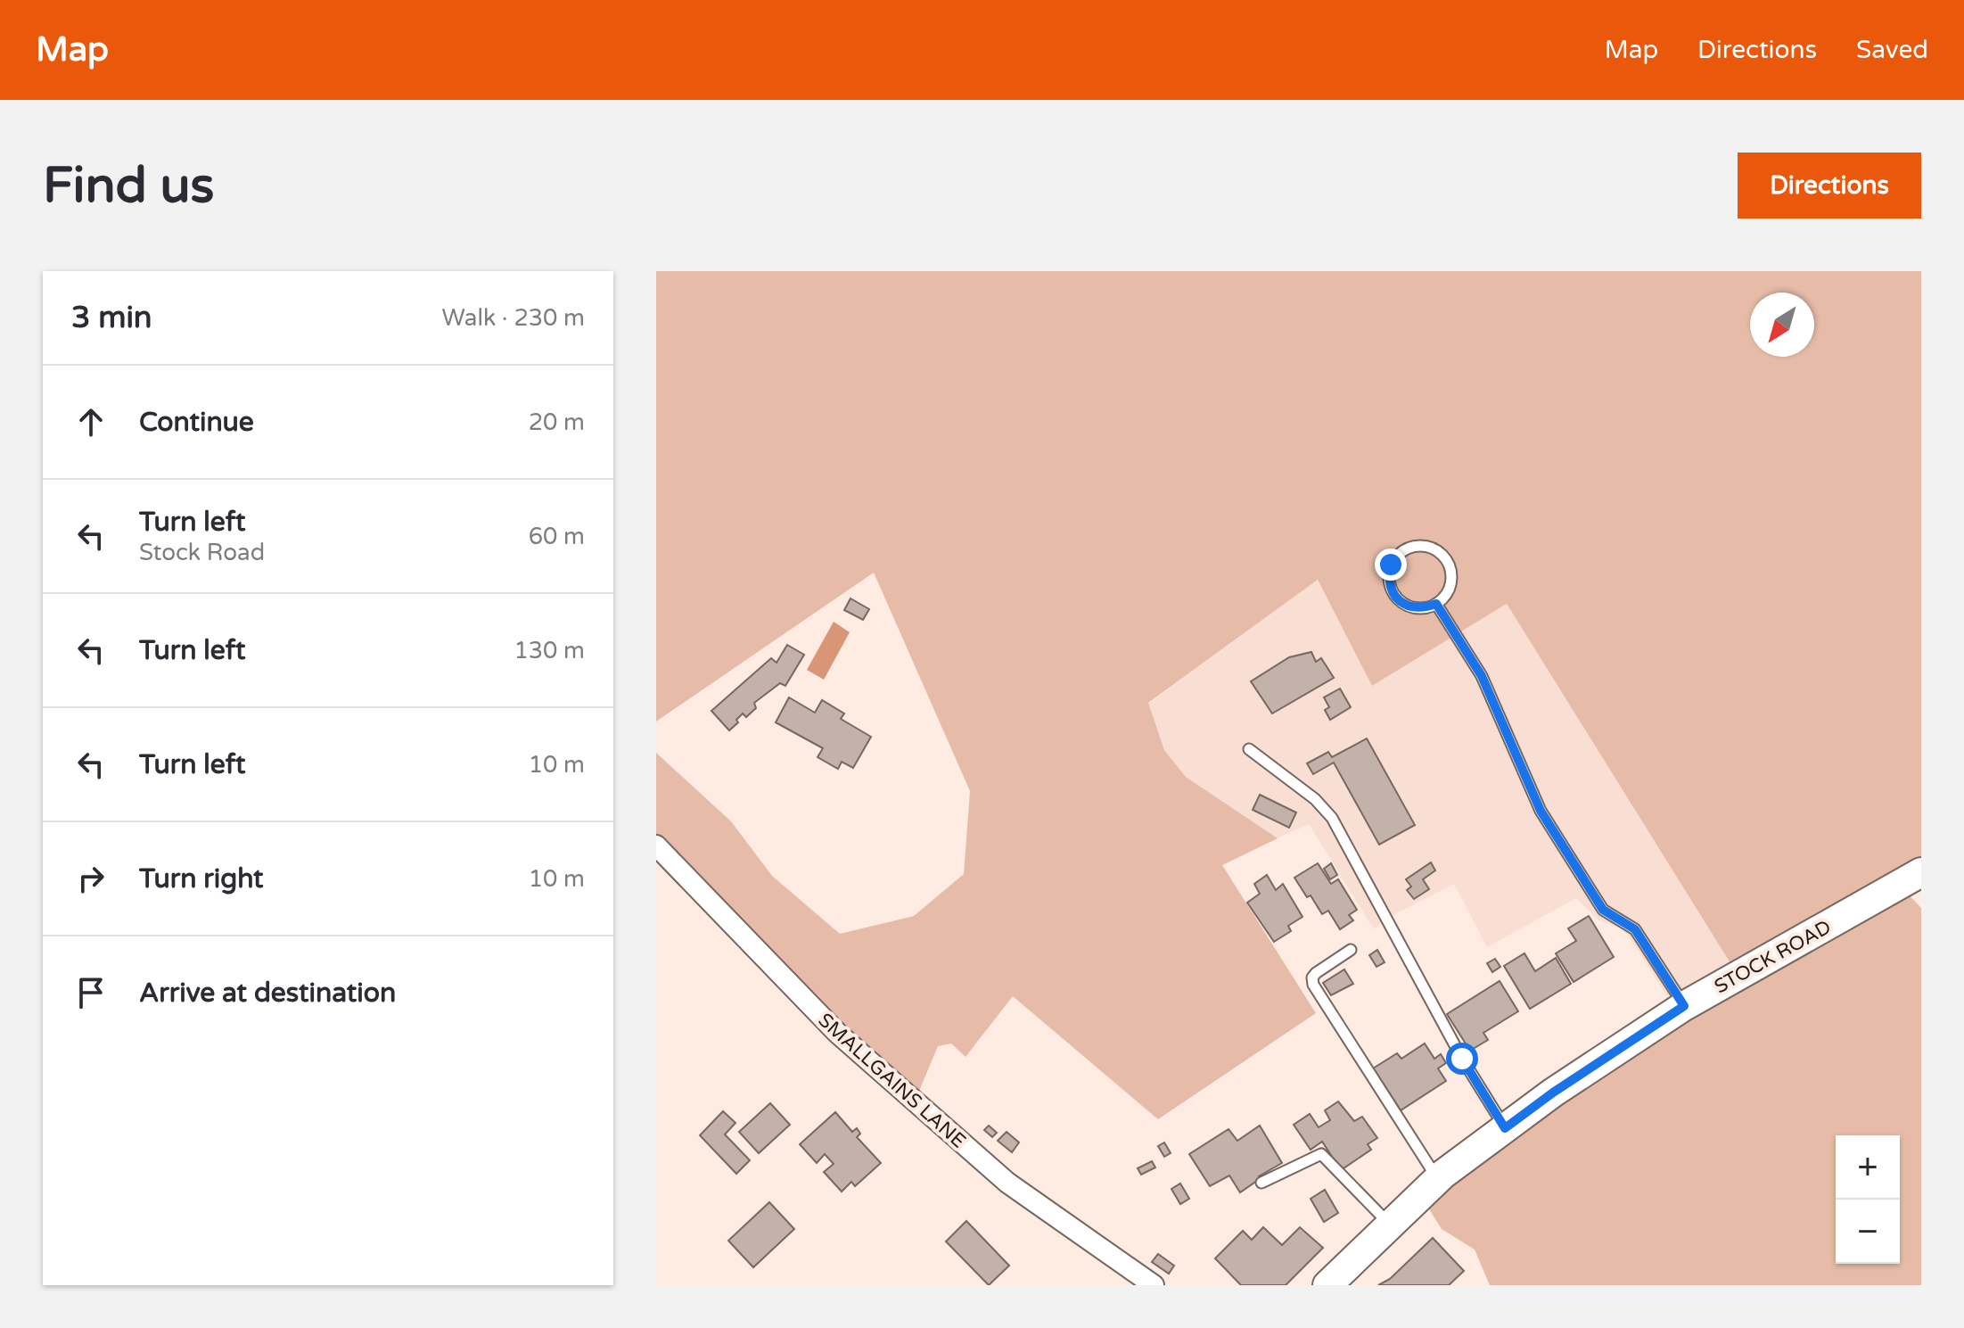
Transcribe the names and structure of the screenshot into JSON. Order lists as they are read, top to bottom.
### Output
{
  "streets": {
    "main road": ["STOCK ROAD"],
    "street": ["SMALLGAINS LANE"]
  },
  "north": "bottom left",
  "page": {
    "header": "Map",
    "nav": ["Map", "Directions", "Saved"],
    "buttons": "Directions",
    "title": "Find us",
    "heading": ["3 min", "Walk · 230 m"],
    "list": [
      ["Continue", "20 m"],
      ["Turn left", "Stock Road", "60 m"],
      ["Turn left", "130 m"],
      ["Turn left", "10 m"],
      ["Turn right", "10 m"],
      "Arrive at destination"
    ],
    "map_buttons": ["+", "−"]
  }
}
